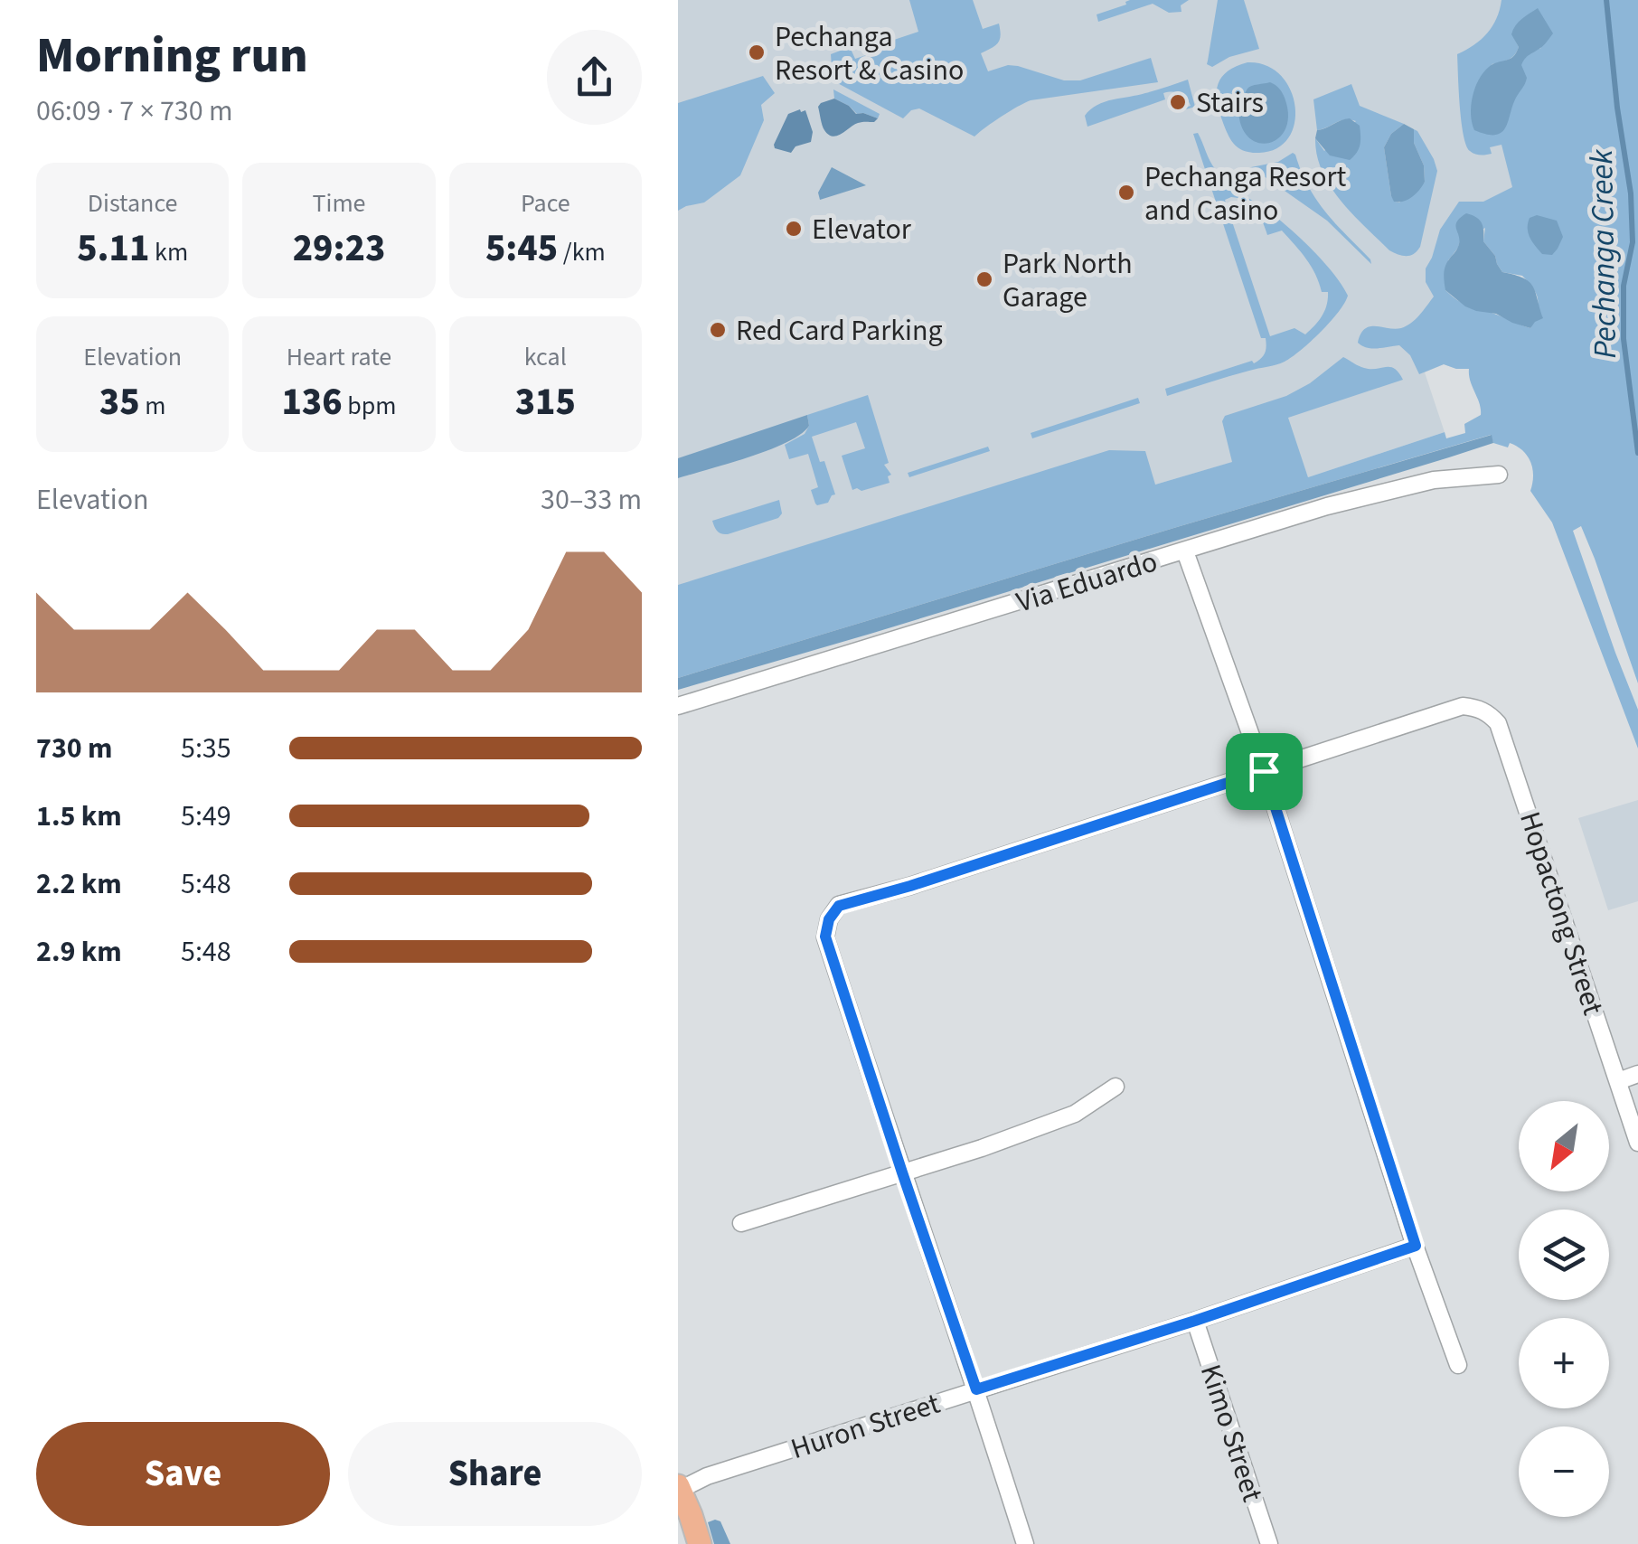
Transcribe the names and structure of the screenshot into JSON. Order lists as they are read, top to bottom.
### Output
{
  "streets": {
    "street": [
      "Via Eduardo",
      "Hopactong Street",
      "Huron Street",
      "Kimo Street"
    ]
  },
  "crossings": [
    ["Huron Street", "Kimo Street"]
  ],
  "water": ["Pechanga Creek"],
  "places": [
    "Pechanga Resort & Casino",
    "Stairs",
    "Pechanga Resort and Casino",
    "Elevator",
    "Park North Garage",
    "Red Card Parking"
  ],
  "north": "bottom left",
  "page": {
    "heading": ["Morning run", "06:09 · 7 × 730 m"],
    "stats": [
      ["Distance", "5.11 km"],
      ["Time", "29:23"],
      ["Pace", "5:45 /km"],
      ["Elevation", "35 m"],
      ["Heart rate", "136 bpm"],
      ["kcal", "315"]
    ],
    "chart": ["Elevation", "30–33 m"],
    "list": [
      {
        "name": "730 m",
        "note": "5:35"
      },
      {
        "name": "1.5 km",
        "note": "5:49"
      },
      {
        "name": "2.2 km",
        "note": "5:48"
      },
      {
        "name": "2.9 km",
        "note": "5:48"
      }
    ],
    "map_buttons": ["+", "−"],
    "buttons": ["Save", "Share"]
  }
}
